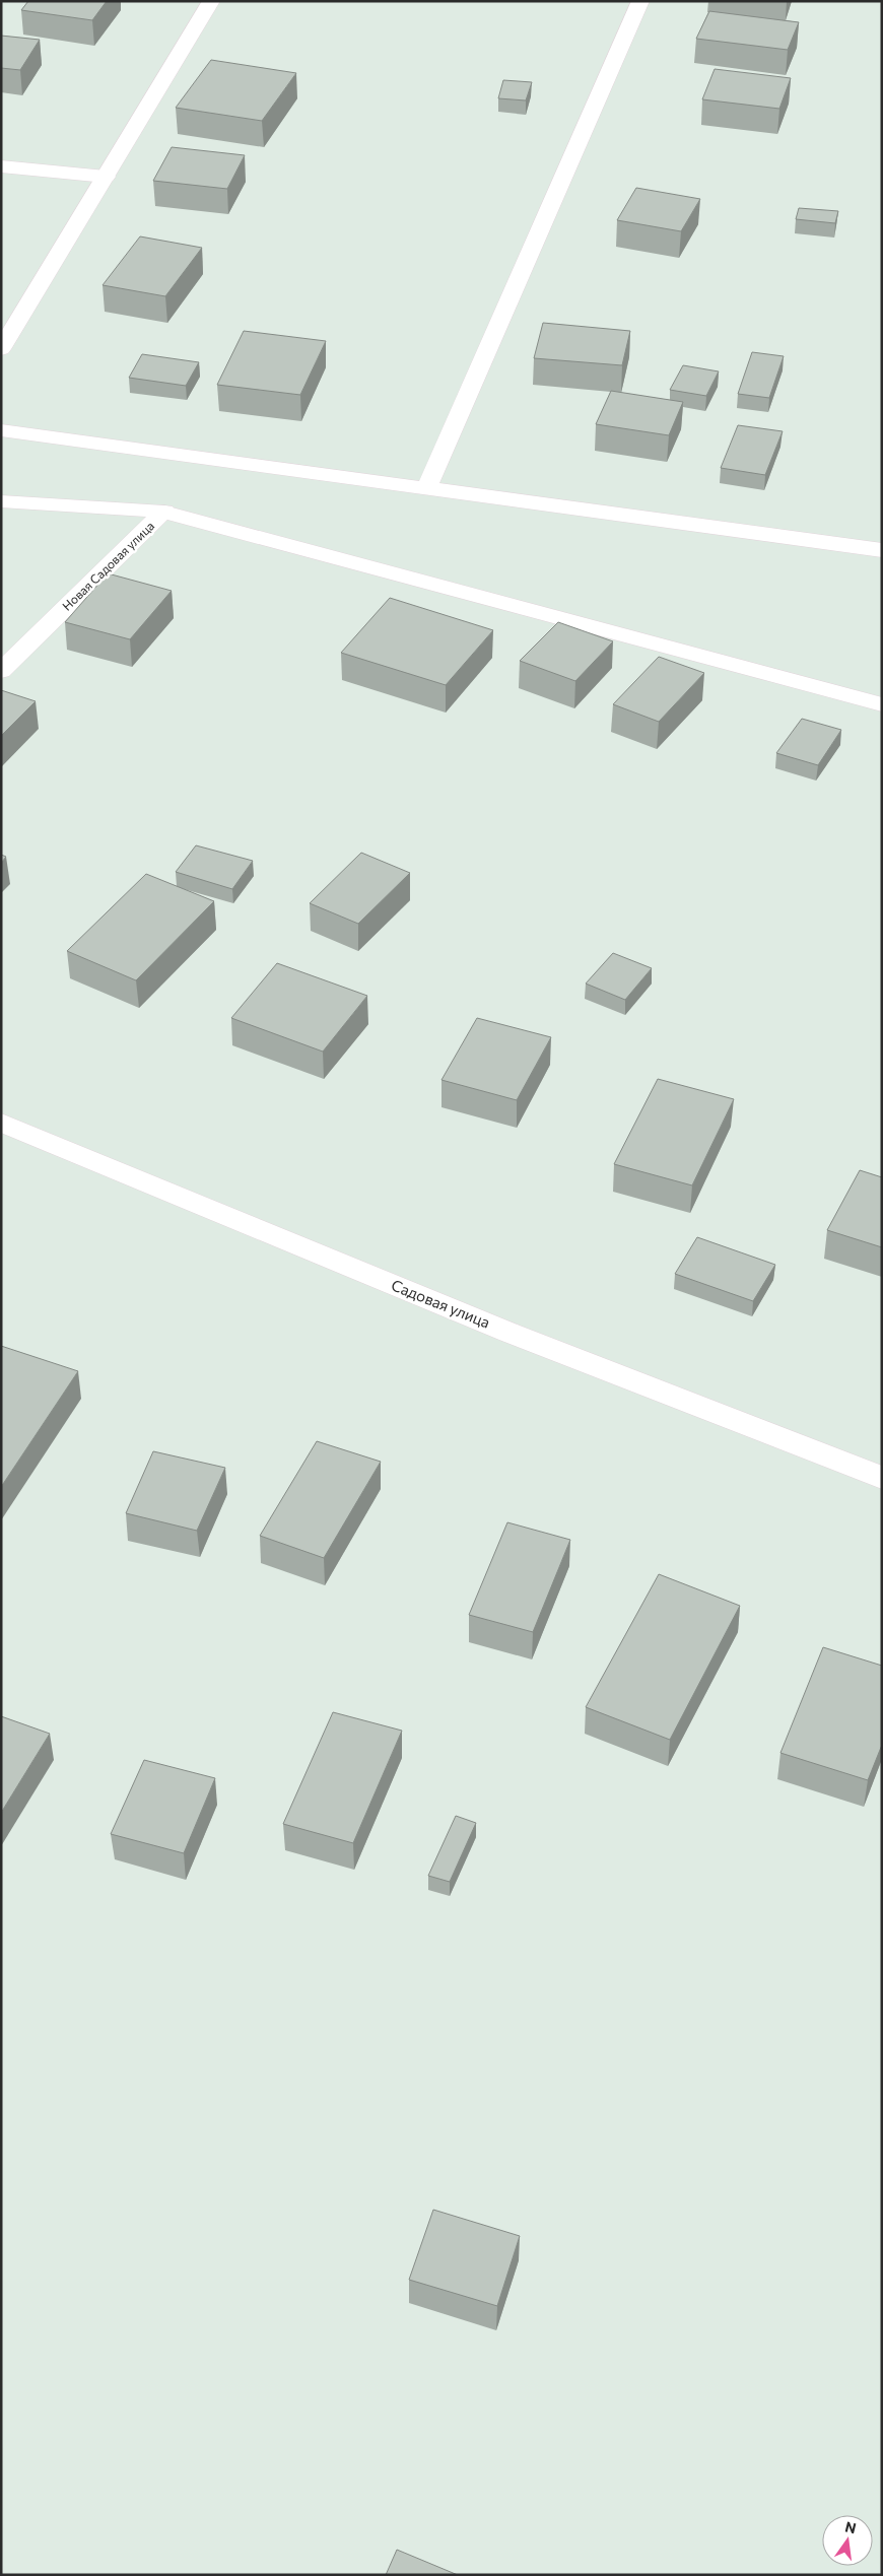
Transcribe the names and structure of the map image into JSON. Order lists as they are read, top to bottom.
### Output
{
  "streets": {
    "street": ["Новая Садовая улица", "Садовая улица"]
  },
  "north": "top"
}
